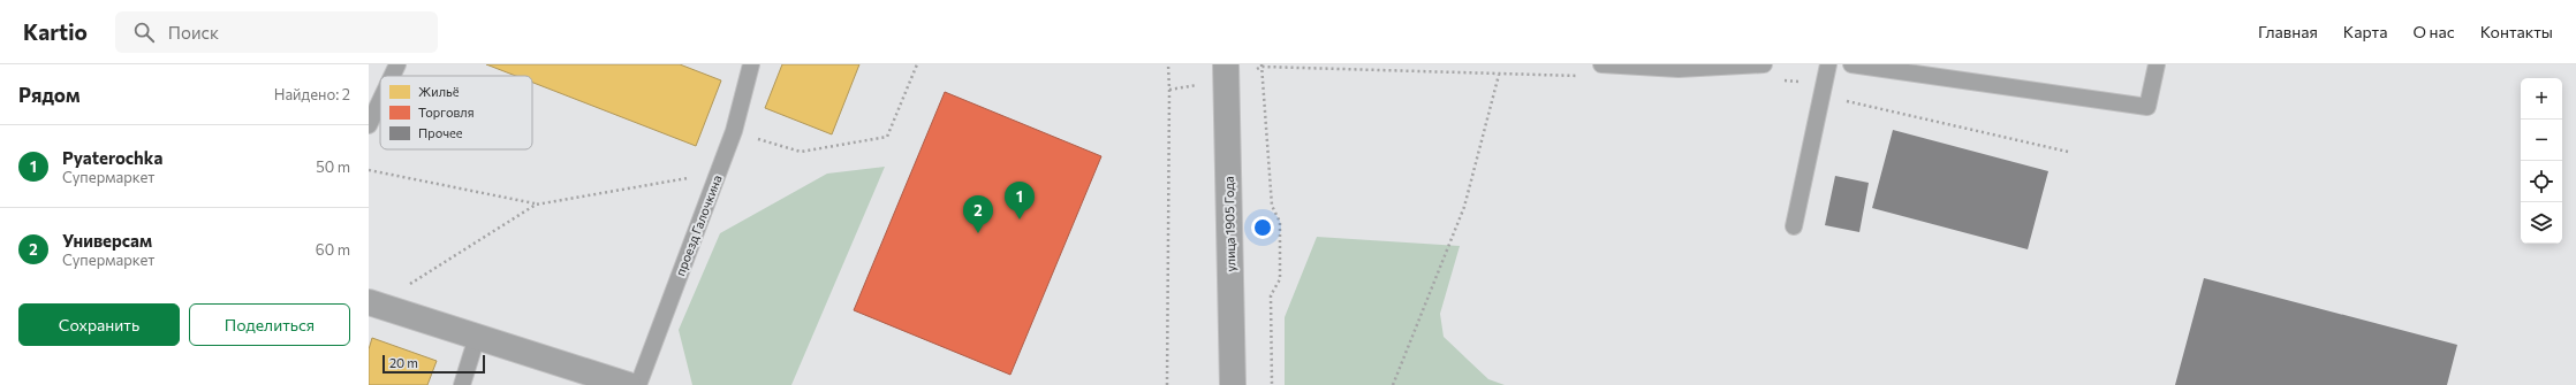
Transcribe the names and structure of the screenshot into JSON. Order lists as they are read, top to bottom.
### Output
{
  "streets": {
    "street": ["улица 1905 Года"],
    "lane": ["проезд Галочкина"]
  },
  "legend": ["Жильё", "Торговля", "Прочее"],
  "scale_bar": "20 m",
  "page": {
    "header": "Kartio",
    "search": "Поиск",
    "nav": [
      "Главная",
      "Карта",
      "О нас",
      "Контакты"
    ],
    "heading": ["Рядом", "Найдено: 2"],
    "map_buttons": ["+", "−"],
    "list": [
      {
        "mark": "1",
        "name": "Pyaterochka",
        "note": "Супермаркет",
        "value": "50 m"
      },
      {
        "mark": "2",
        "name": "Универсам",
        "note": "Супермаркет",
        "value": "60 m"
      }
    ],
    "pins": ["1", "2"],
    "buttons": ["Сохранить", "Поделиться"],
    "scale": "20 m"
  }
}
